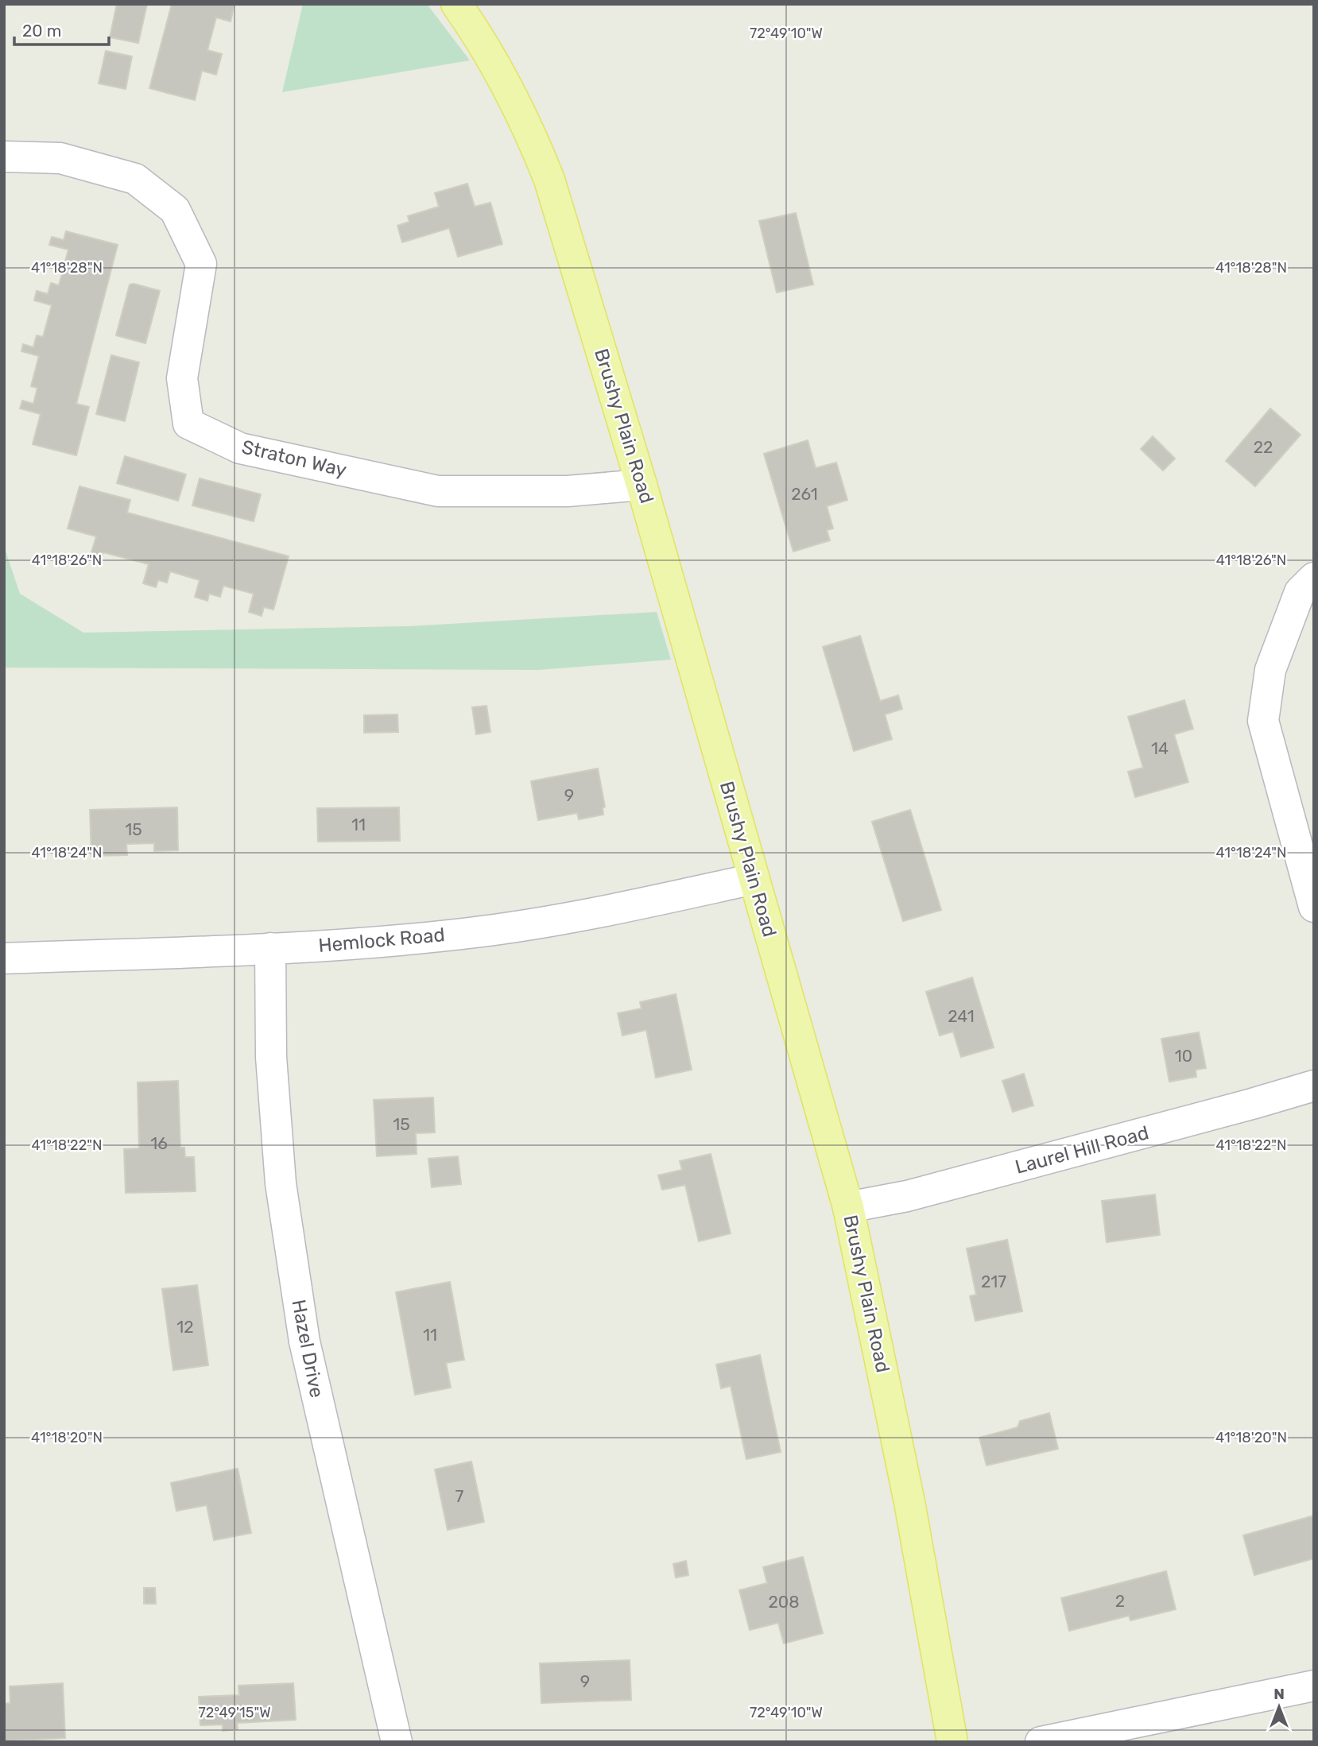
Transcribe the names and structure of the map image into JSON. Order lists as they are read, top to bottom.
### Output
{
  "streets": {
    "main road": ["Brushy Plain Road"],
    "street": [
      "Straton Way",
      "Hemlock Road",
      "Laurel Hill Road",
      "Hazel Drive"
    ]
  },
  "crossings": [
    ["Brushy Plain Road", "Straton Way"],
    ["Brushy Plain Road", "Hemlock Road"],
    ["Brushy Plain Road", "Laurel Hill Road"],
    ["Hemlock Road", "Hazel Drive"]
  ],
  "house_numbers": [
    "22",
    "261",
    "14",
    "9",
    "11",
    "15",
    "241",
    "10",
    "15",
    "16",
    "217",
    "12",
    "11",
    "7",
    "2",
    "208",
    "9"
  ],
  "scale_bar": "20 m",
  "north": "top",
  "coordinates": [
    "72°49'10\"W",
    "41°18'28\"N",
    "41°18'26\"N",
    "41°18'24\"N",
    "41°18'22\"N",
    "41°18'20\"N",
    "72°49'15\"W"
  ]
}
